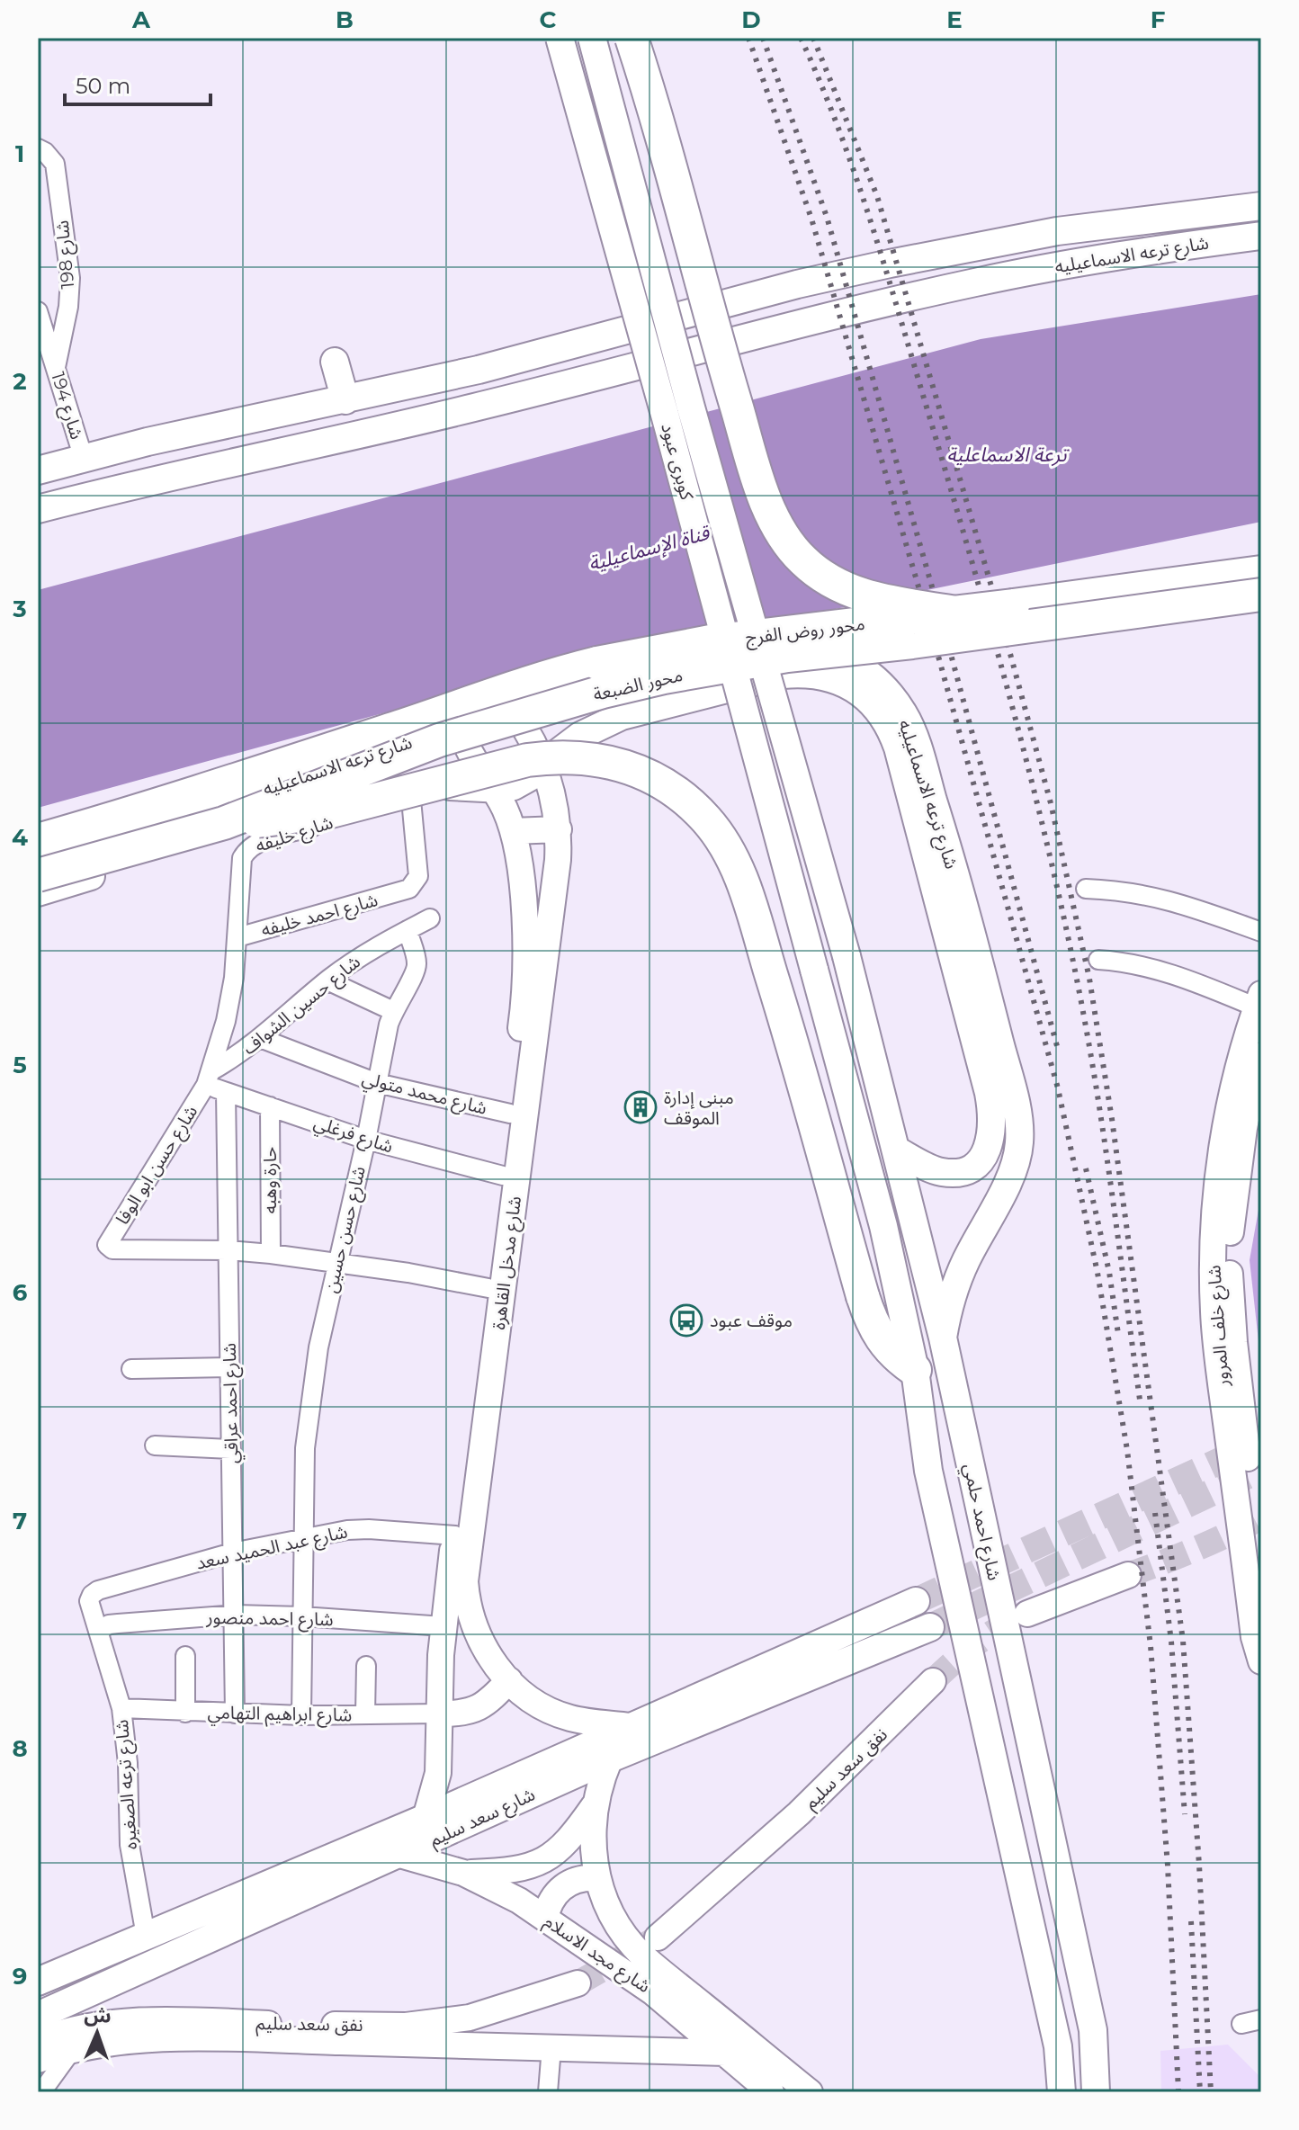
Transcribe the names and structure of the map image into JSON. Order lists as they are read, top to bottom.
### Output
{
  "streets": {
    "highway": ["محور روض الفرج", "محور الضبعة"],
    "main road": [
      "شارع ترعه الاسماعيليه",
      "كوبرى عبود",
      "شارع احمد حلمي",
      "شارع سعد سليم"
    ],
    "street": [
      "شارع 198",
      "شارع 194",
      "شارع خليفه",
      "شارع احمد خليفه",
      "شارع حسين الشواف",
      "شارع محمد متولي",
      "شارع فرغلي",
      "شارع حسن ابو الوفا",
      "حارة وهبه",
      "شارع حسن حسين",
      "شارع مدخل القاهرة",
      "شارع خلف المرور",
      "شارع احمد عراقي",
      "شارع عبد الحميد سعد",
      "شارع احمد منصور",
      "شارع ابراهيم التهامي",
      "نفق سعد سليم",
      "شارع ترعه الصغيره",
      "شارع مجد الاسلام"
    ]
  },
  "crossings": [
    ["شارع 198", "شارع 194"],
    ["شارع ترعه الاسماعيليه", "شارع 194"],
    ["شارع ترعه الاسماعيليه", "شارع خليفه"],
    ["شارع ترعه الاسماعيليه", "شارع مدخل القاهرة"],
    ["شارع ترعه الاسماعيليه", "شارع احمد حلمي"],
    ["كوبرى عبود", "شارع احمد حلمي"],
    ["محور روض الفرج", "محور الضبعة"],
    ["شارع خليفه", "شارع احمد خليفه"],
    ["شارع خليفه", "شارع حسين الشواف"],
    ["شارع خليفه", "شارع فرغلي"],
    ["شارع خليفه", "شارع حسن ابو الوفا"],
    ["شارع خليفه", "شارع مدخل القاهرة"],
    ["شارع حسين الشواف", "شارع محمد متولي"],
    ["شارع حسين الشواف", "شارع فرغلي"],
    ["شارع حسين الشواف", "شارع حسن ابو الوفا"],
    ["شارع حسين الشواف", "شارع حسن حسين"],
    ["شارع محمد متولي", "شارع حسن حسين"],
    ["شارع محمد متولي", "شارع مدخل القاهرة"],
    ["شارع فرغلي", "شارع حسن ابو الوفا"],
    ["شارع فرغلي", "حارة وهبه"],
    ["شارع فرغلي", "شارع حسن حسين"],
    ["شارع فرغلي", "شارع مدخل القاهرة"],
    ["شارع فرغلي", "شارع احمد عراقي"],
    ["شارع حسن ابو الوفا", "شارع احمد عراقي"],
    ["شارع حسن حسين", "شارع عبد الحميد سعد"],
    ["شارع حسن حسين", "شارع احمد منصور"],
    ["شارع حسن حسين", "شارع ابراهيم التهامي"],
    ["شارع مدخل القاهرة", "شارع عبد الحميد سعد"],
    ["شارع مدخل القاهرة", "شارع احمد منصور"],
    ["شارع مدخل القاهرة", "شارع ابراهيم التهامي"],
    ["شارع مدخل القاهرة", "شارع سعد سليم"],
    ["شارع احمد عراقي", "شارع عبد الحميد سعد"],
    ["شارع احمد عراقي", "شارع احمد منصور"],
    ["شارع احمد عراقي", "شارع ابراهيم التهامي"],
    ["شارع عبد الحميد سعد", "شارع ترعه الصغيره"],
    ["شارع احمد منصور", "شارع ترعه الصغيره"],
    ["شارع ابراهيم التهامي", "شارع ترعه الصغيره"],
    ["شارع ترعه الصغيره", "شارع سعد سليم"],
    ["شارع سعد سليم", "شارع مجد الاسلام"]
  ],
  "water": ["ترعة الاسماعلية", "قناة الإسماعيلية"],
  "places": {
    "building": ["مبنى إدارة الموقف"],
    "bus stop": ["موقف عبود"]
  },
  "scale_bar": "50 m",
  "north": "top",
  "grid": {
    "columns": [
      "A",
      "B",
      "C",
      "D",
      "E",
      "F"
    ],
    "rows": [
      "1",
      "2",
      "3",
      "4",
      "5",
      "6",
      "7",
      "8",
      "9"
    ]
  }
}
